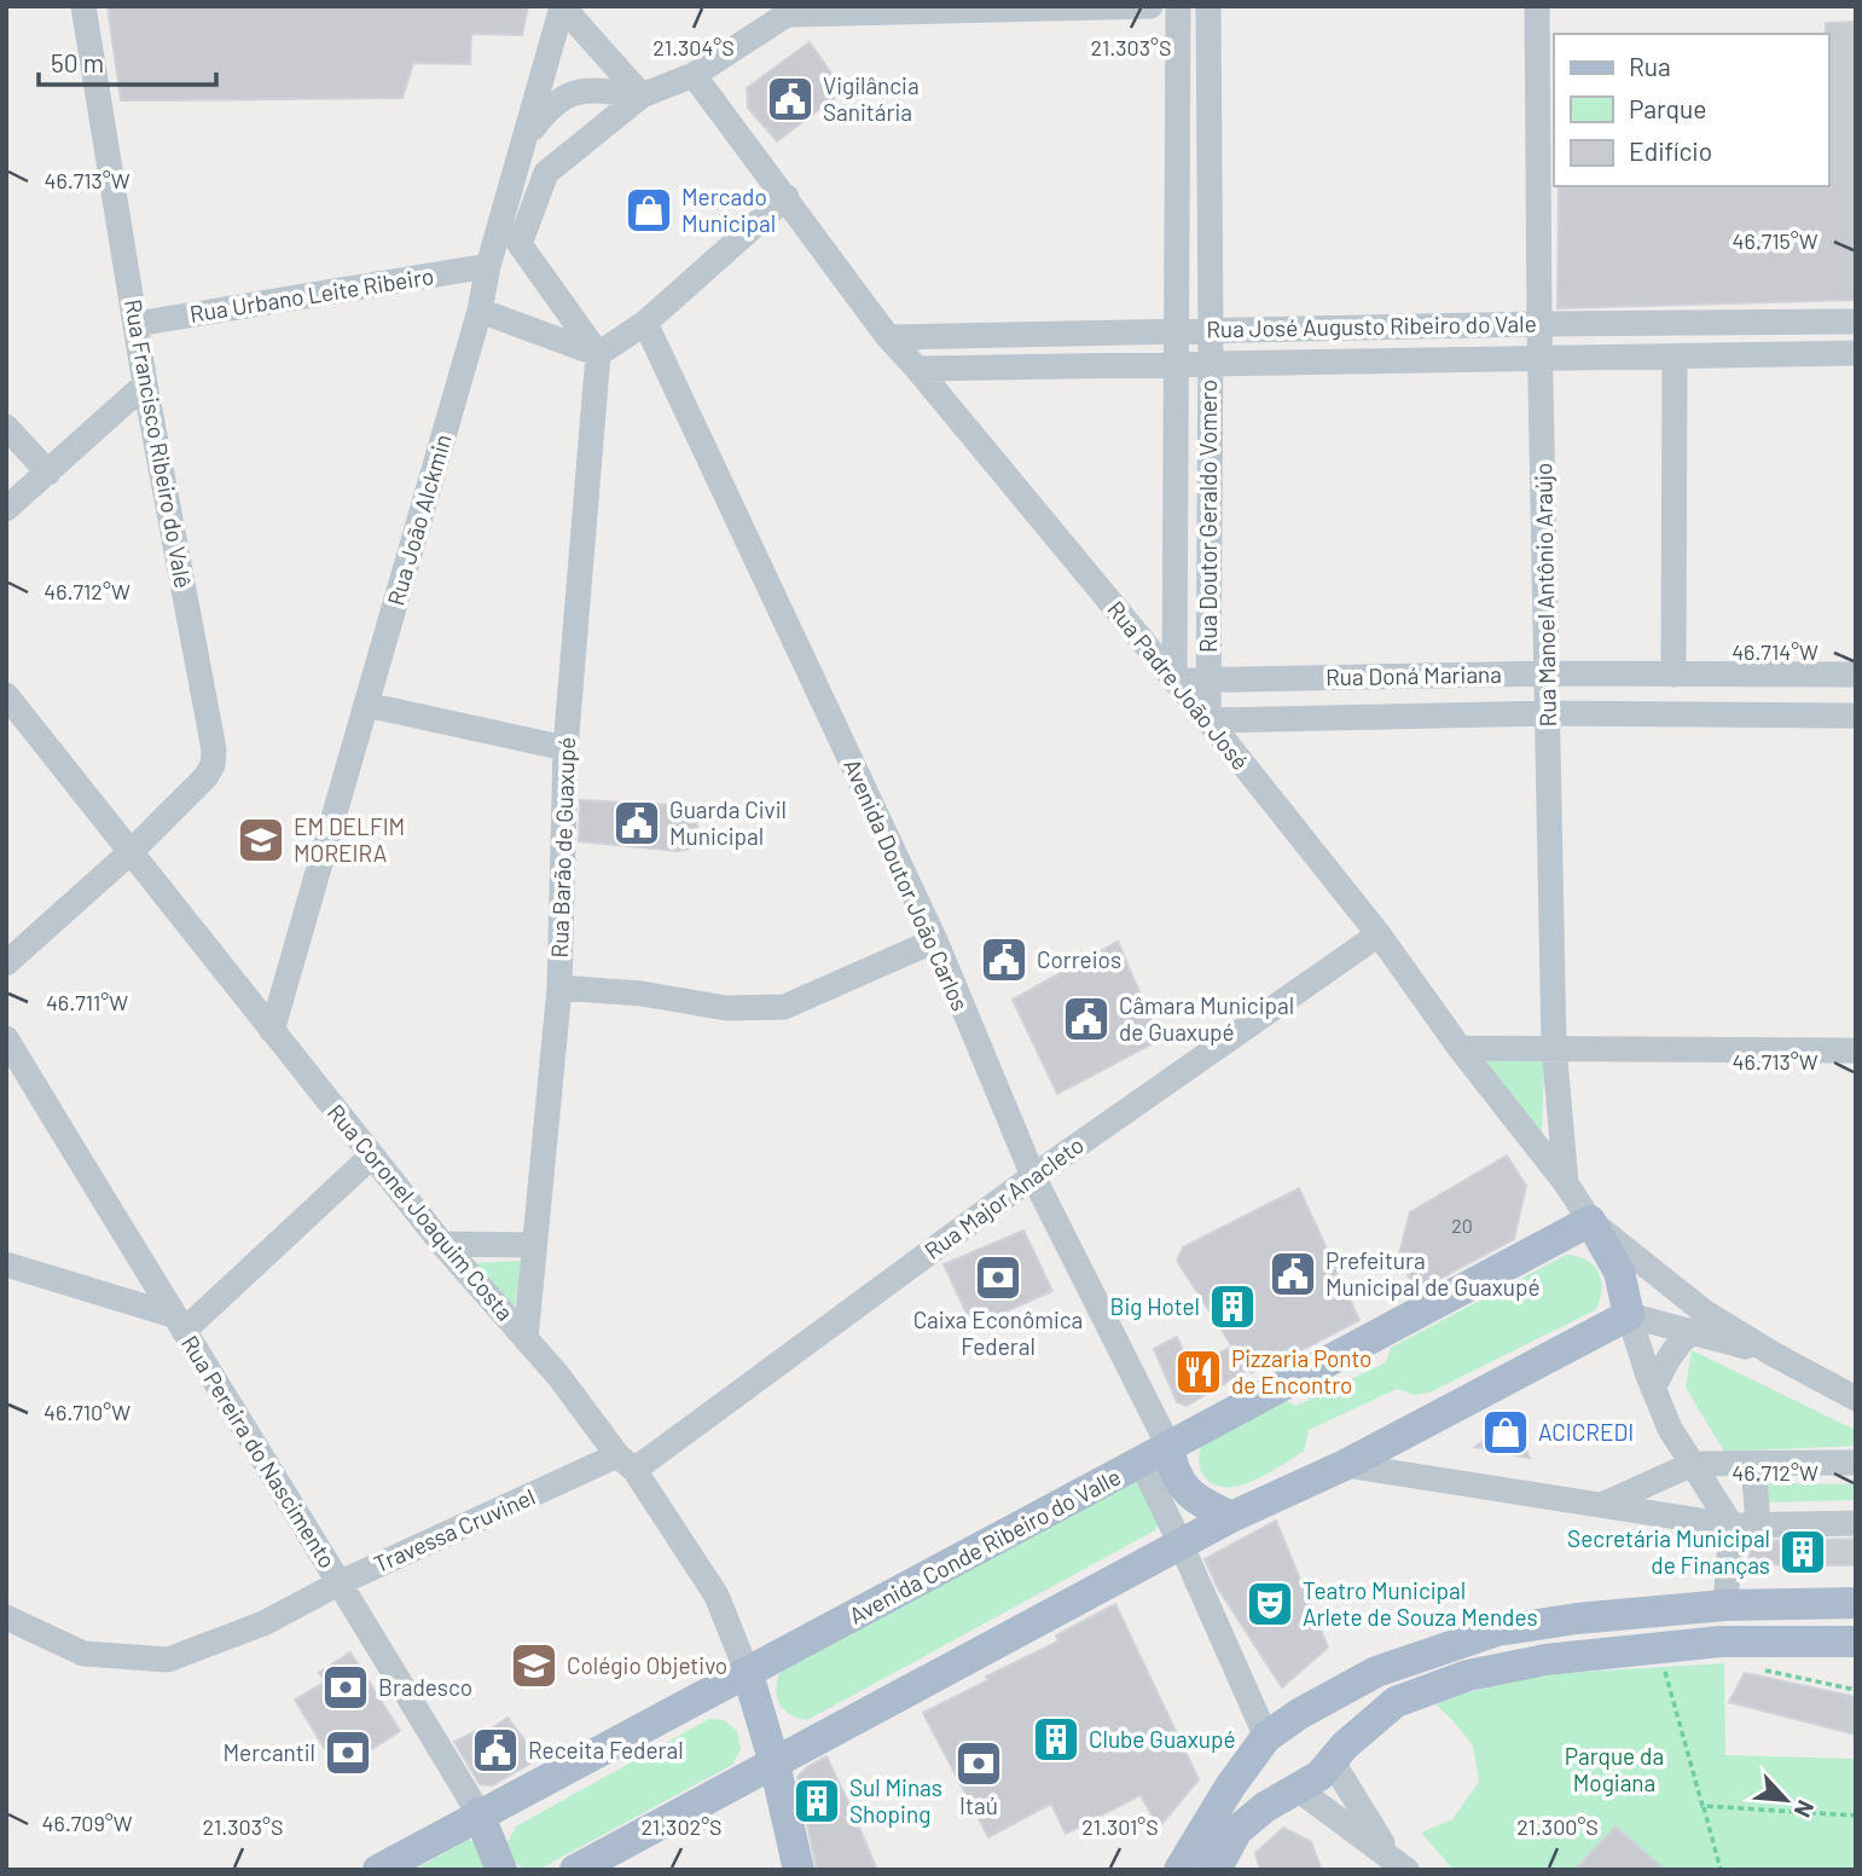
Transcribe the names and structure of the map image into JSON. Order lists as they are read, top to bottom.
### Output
{
  "streets": {
    "main road": [
      "Rua Padre João José",
      "Rua Coronel Joaquim Costa",
      "Rua Pereira do Nascimento",
      "Avenida Conde Ribeiro do Valle"
    ],
    "street": [
      "Rua Urbano Leite Ribeiro",
      "Rua José Augusto Ribeiro do Vale",
      "Rua Francisco Ribeiro do Valê",
      "Rua Doutor Geraldo Vomero",
      "Rua João Alckmin",
      "Rua Manoel Antônio Araújo",
      "Rua Doná Mariana",
      "Rua Barão de Guaxupé",
      "Avenida Doutor João Carlos",
      "Rua Major Anacleto",
      "Travessa Cruvinel"
    ]
  },
  "crossings": [
    ["Rua Urbano Leite Ribeiro", "Rua Francisco Ribeiro do Valê"],
    ["Rua Urbano Leite Ribeiro", "Rua João Alckmin"],
    ["Rua José Augusto Ribeiro do Vale", "Rua Doutor Geraldo Vomero"],
    ["Rua José Augusto Ribeiro do Vale", "Rua Manoel Antônio Araújo"],
    ["Rua José Augusto Ribeiro do Vale", "Rua Padre João José"],
    ["Rua Francisco Ribeiro do Valê", "Rua Coronel Joaquim Costa"],
    ["Rua Doutor Geraldo Vomero", "Rua Doná Mariana"],
    ["Rua Doutor Geraldo Vomero", "Rua Padre João José"],
    ["Rua João Alckmin", "Rua Coronel Joaquim Costa"],
    ["Rua Manoel Antônio Araújo", "Rua Doná Mariana"],
    ["Rua Manoel Antônio Araújo", "Rua Padre João José"],
    ["Rua Doná Mariana", "Rua Padre João José"],
    ["Rua Padre João José", "Rua Major Anacleto"],
    ["Rua Padre João José", "Avenida Conde Ribeiro do Valle"],
    ["Rua Barão de Guaxupé", "Rua Coronel Joaquim Costa"],
    ["Avenida Doutor João Carlos", "Rua Major Anacleto"],
    ["Avenida Doutor João Carlos", "Avenida Conde Ribeiro do Valle"],
    ["Rua Major Anacleto", "Rua Coronel Joaquim Costa"],
    ["Rua Major Anacleto", "Travessa Cruvinel"],
    ["Rua Coronel Joaquim Costa", "Travessa Cruvinel"],
    ["Rua Coronel Joaquim Costa", "Avenida Conde Ribeiro do Valle"],
    ["Rua Pereira do Nascimento", "Travessa Cruvinel"],
    ["Rua Pereira do Nascimento", "Avenida Conde Ribeiro do Valle"]
  ],
  "parks": ["Parque da Mogiana"],
  "places": {
    "public building": [
      "Vigilância Sanitária",
      "Guarda Civil Municipal",
      "Correios",
      "Câmara Municipal de Guaxupé",
      "Prefeitura Municipal de Guaxupé",
      "Receita Federal"
    ],
    "shop": ["Mercado Municipal", "ACICREDI"],
    "school or university": ["EM DELFIM MOREIRA", "Colégio Objetivo"],
    "bank": [
      "Caixa Econômica Federal",
      "Bradesco",
      "Mercantil",
      "Itaú"
    ],
    "building": [
      "Big Hotel",
      "Secretária Municipal de Finanças",
      "Clube Guaxupé",
      "Sul Minas Shoping"
    ],
    "restaurant": ["Pizzaria Ponto de Encontro"],
    "theatre": ["Teatro Municipal Arlete de Souza Mendes"]
  },
  "house_numbers": ["20"],
  "legend": ["Rua", "Parque", "Edifício"],
  "scale_bar": "50 m",
  "north": "bottom right",
  "coordinates": [
    "21.304°S",
    "21.303°S",
    "46.713°W",
    "46.715°W",
    "46.712°W",
    "46.714°W",
    "46.711°W",
    "46.710°W",
    "46.709°W",
    "21.302°S",
    "21.301°S",
    "21.300°S"
  ]
}
